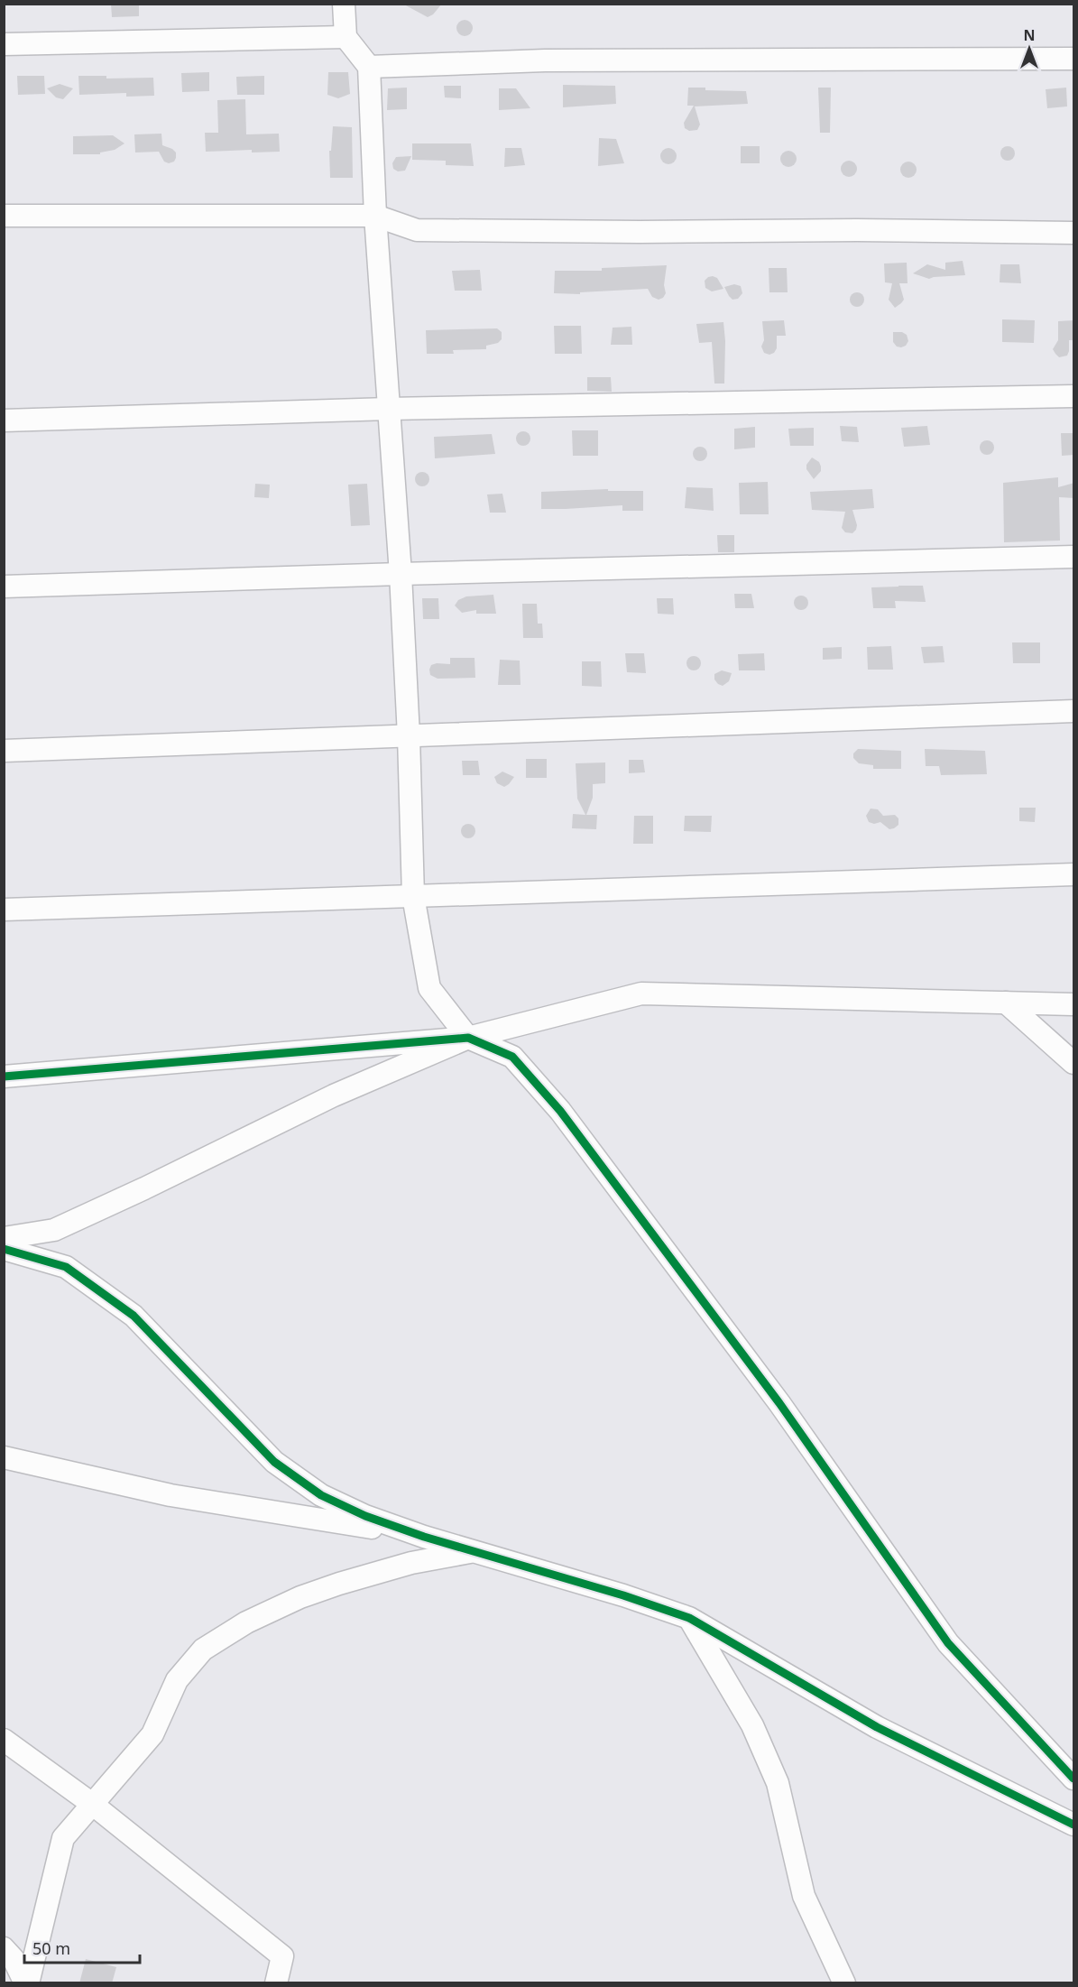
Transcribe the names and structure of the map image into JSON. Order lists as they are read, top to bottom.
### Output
{
  "scale_bar": "50 m",
  "north": "top"
}
